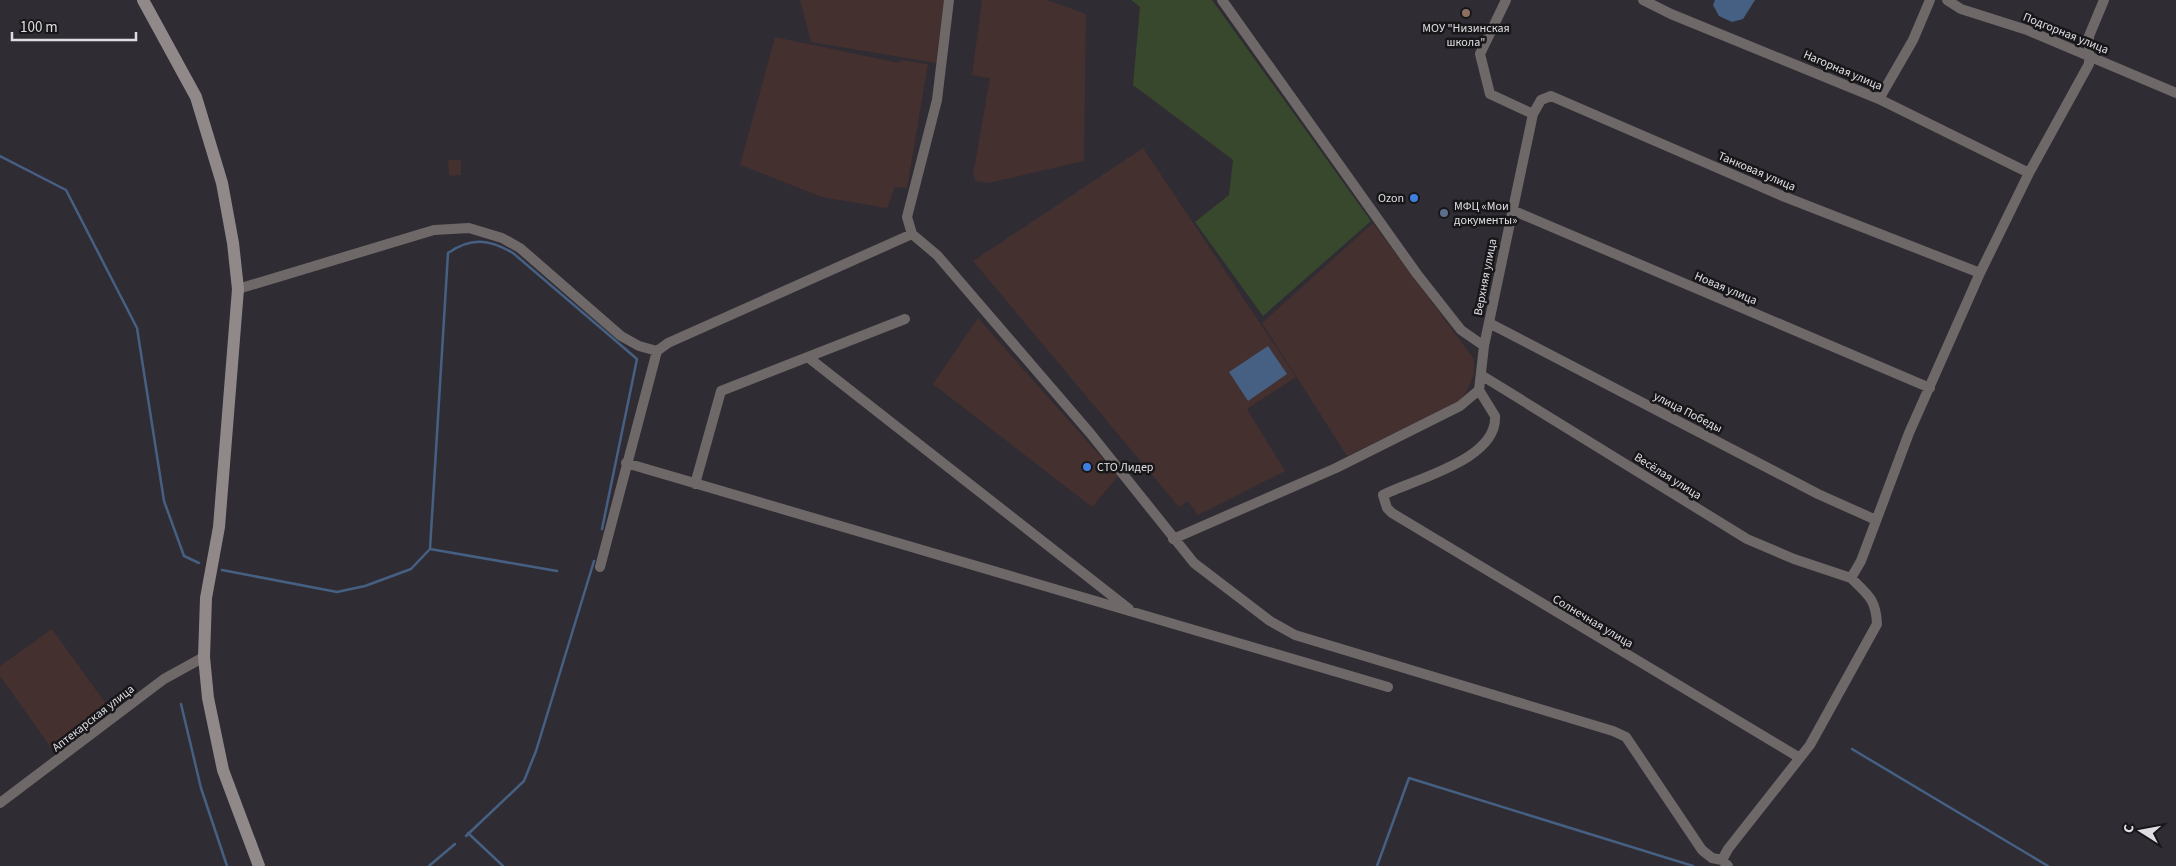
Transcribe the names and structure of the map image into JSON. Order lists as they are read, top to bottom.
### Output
{
  "streets": {
    "street": [
      "Подгорная улица",
      "Нагорная улица",
      "Танковая улица",
      "Верхняя улица",
      "Новая улица",
      "улица Победы",
      "Весёлая улица",
      "Солнечная улица",
      "Аптекарская улица"
    ]
  },
  "crossings": [
    ["Танковая улица", "Верхняя улица"],
    ["Верхняя улица", "Новая улица"],
    ["Верхняя улица", "улица Победы"],
    ["Верхняя улица", "Весёлая улица"],
    ["Верхняя улица", "Солнечная улица"]
  ],
  "places": [
    "МОУ \"Низинская школа\"",
    "Ozon",
    "МФЦ «Мои документы»",
    "СТО Лидер"
  ],
  "scale_bar": "100 m",
  "north": "left"
}
